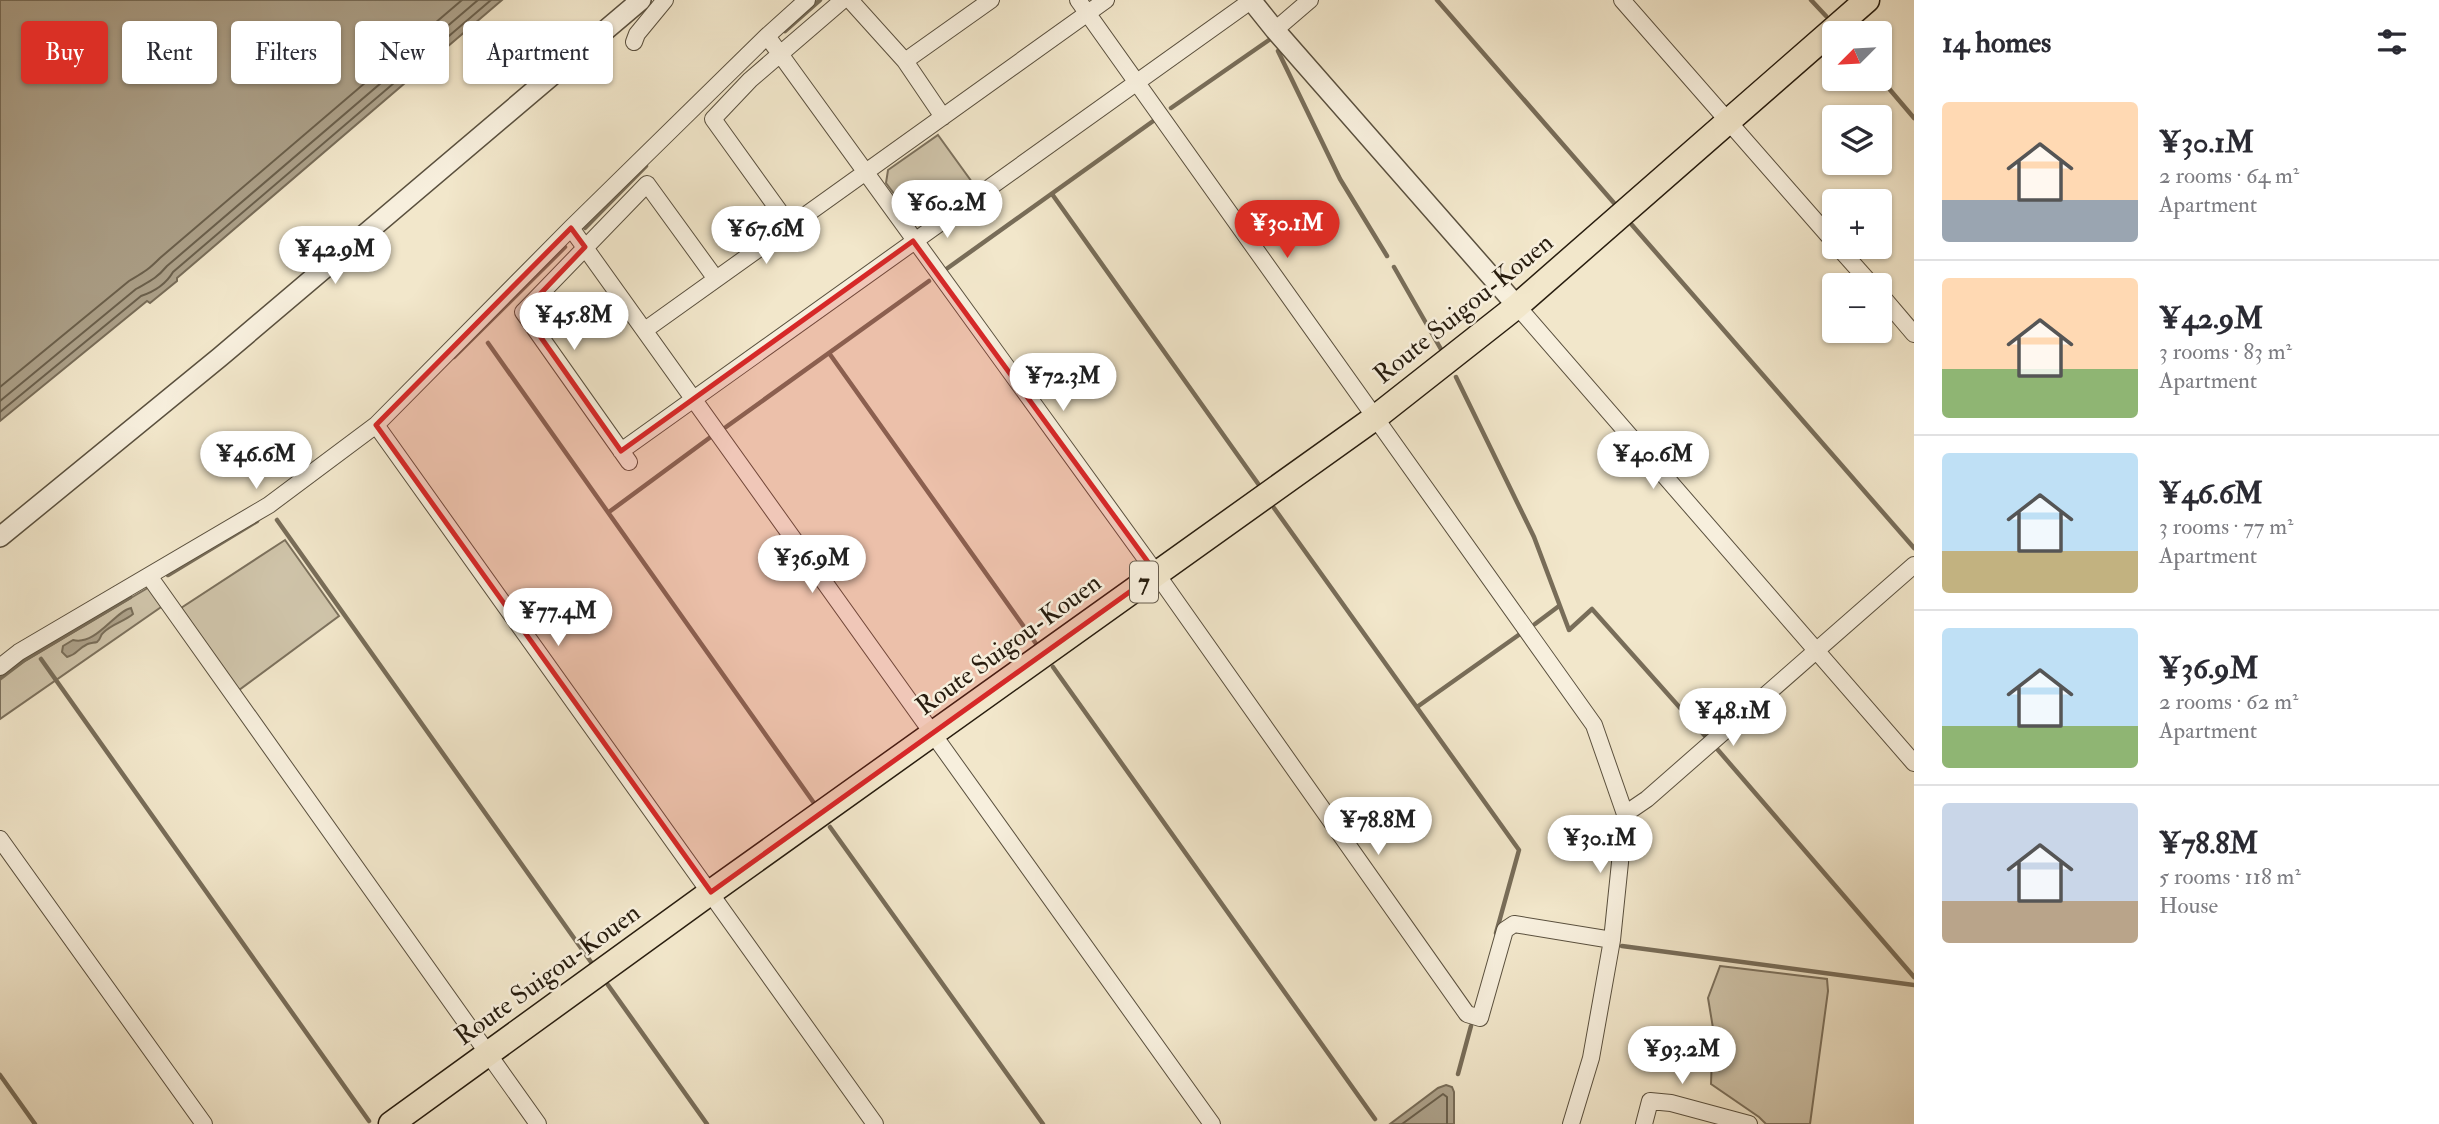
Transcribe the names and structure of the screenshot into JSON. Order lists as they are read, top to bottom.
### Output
{
  "streets": {
    "main road": ["Route Suigou-Kouen", "7"]
  },
  "north": "bottom left",
  "page": {
    "heading": "14 homes",
    "map_buttons": ["+", "−"],
    "chip": [
      "Buy",
      "Rent",
      "Filters",
      "New",
      "Apartment"
    ],
    "list": [
      {
        "name": "¥30.1M",
        "note": "2 rooms · 64 m² · Apartment"
      },
      {
        "name": "¥42.9M",
        "note": "3 rooms · 83 m² · Apartment"
      },
      {
        "name": "¥46.6M",
        "note": "3 rooms · 77 m² · Apartment"
      },
      {
        "name": "¥36.9M",
        "note": "2 rooms · 62 m² · Apartment"
      },
      {
        "name": "¥78.8M",
        "note": "5 rooms · 118 m² · House"
      }
    ],
    "price": [
      "¥60.2M",
      "¥30.1M",
      "¥67.6M",
      "¥42.9M",
      "¥45.8M",
      "¥72.3M",
      "¥46.6M",
      "¥40.6M",
      "¥36.9M",
      "¥77.4M",
      "¥48.1M",
      "¥78.8M",
      "¥30.1M",
      "¥93.2M"
    ]
  }
}
